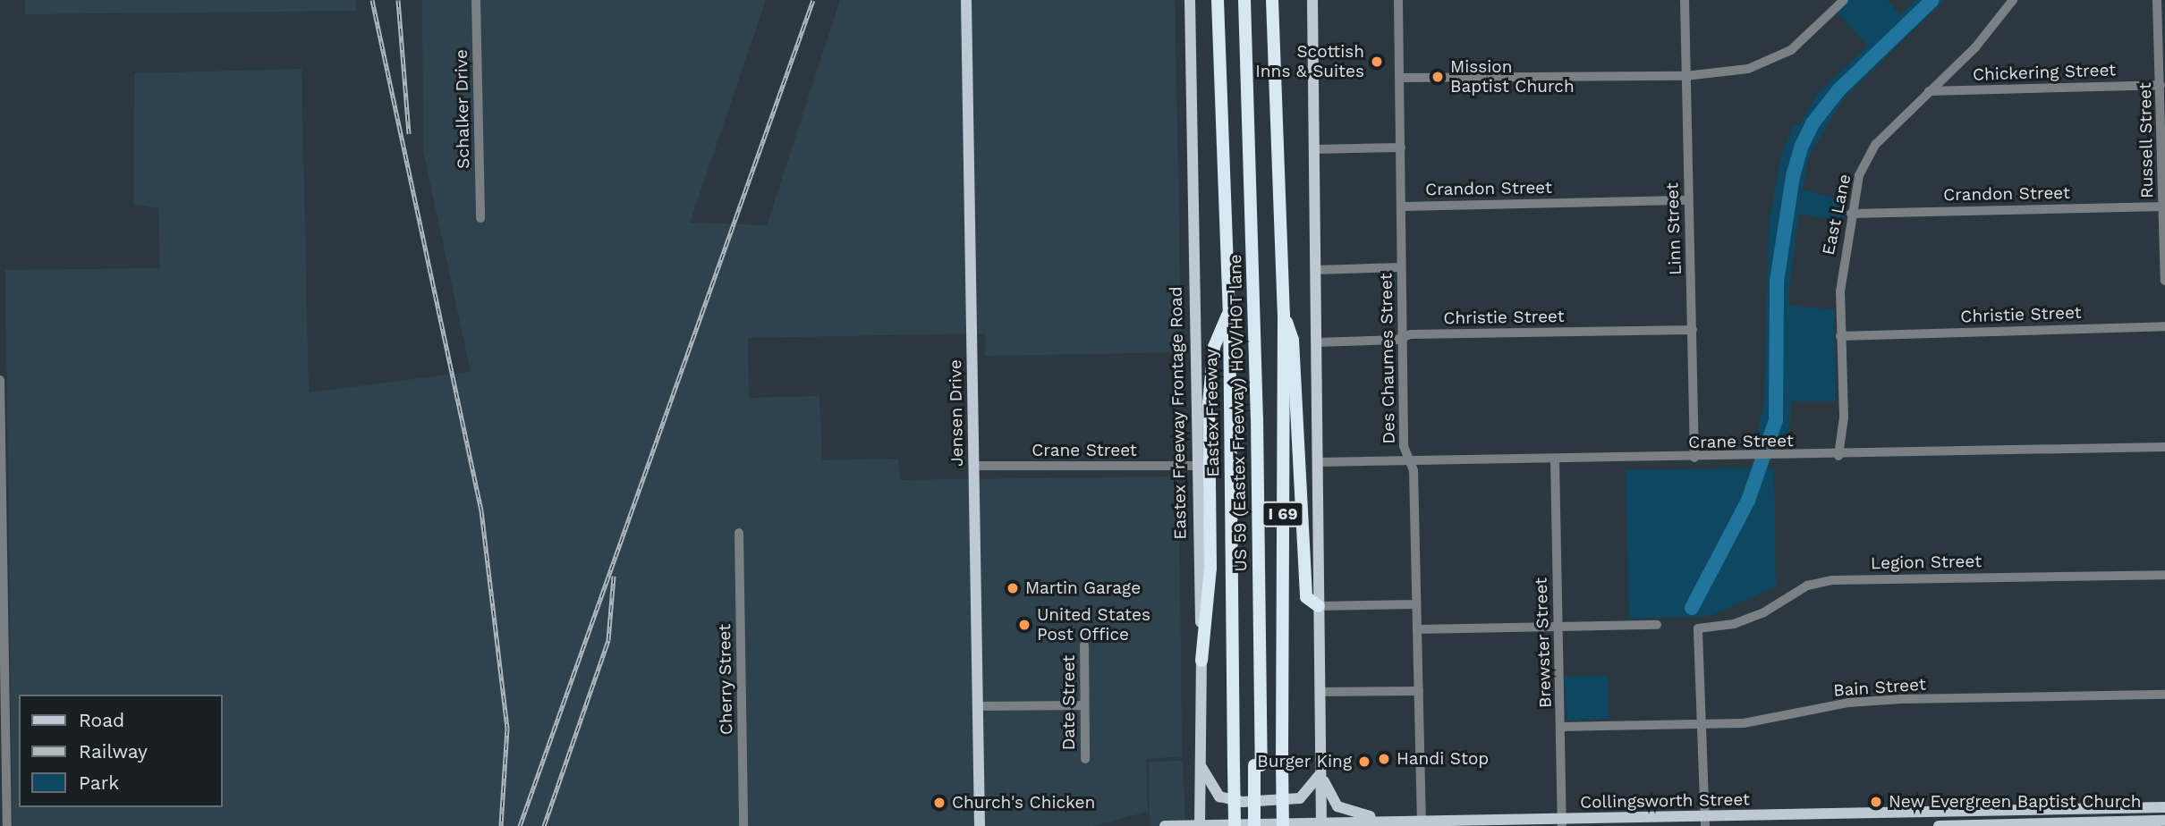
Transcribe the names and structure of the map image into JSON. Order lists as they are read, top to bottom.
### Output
{
  "streets": {
    "highway": ["Eastex Freeway", "US 59 (Eastex Freeway) HOV/HOT lane", "I 69"],
    "main road": ["Jensen Drive", "Eastex Freeway Frontage Road", "Collingsworth Street"],
    "street": [
      "Chickering Street",
      "Schalker Drive",
      "Russell Street",
      "Crandon Street",
      "East Lane",
      "Linn Street",
      "Christie Street",
      "Des Chaumes Street",
      "Crane Street",
      "Legion Street",
      "Brewster Street",
      "Cherry Street",
      "Bain Street",
      "Date Street"
    ]
  },
  "crossings": [
    ["Chickering Street", "Russell Street"],
    ["Chickering Street", "East Lane"],
    ["Russell Street", "Crandon Street"],
    ["Crandon Street", "East Lane"],
    ["Crandon Street", "Linn Street"],
    ["Crandon Street", "Des Chaumes Street"],
    ["East Lane", "Christie Street"],
    ["East Lane", "Crane Street"],
    ["Linn Street", "Christie Street"],
    ["Linn Street", "Crane Street"],
    ["Christie Street", "Des Chaumes Street"],
    ["Des Chaumes Street", "Crane Street"],
    ["Des Chaumes Street", "Collingsworth Street"],
    ["Jensen Drive", "Crane Street"],
    ["Eastex Freeway Frontage Road", "Crane Street"],
    ["Eastex Freeway Frontage Road", "Collingsworth Street"],
    ["US 59 (Eastex Freeway) HOV/HOT lane", "I 69"],
    ["Crane Street", "Brewster Street"],
    ["Legion Street", "Bain Street"],
    ["Brewster Street", "Bain Street"],
    ["Brewster Street", "Collingsworth Street"]
  ],
  "places": [
    "Scottish Inns & Suites",
    "Mission Baptist Church",
    "Martin Garage",
    "United States Post Office",
    "Handi Stop",
    "Burger King",
    "New Evergreen Baptist Church",
    "Church's Chicken"
  ],
  "legend": ["Road", "Railway", "Park"]
}
